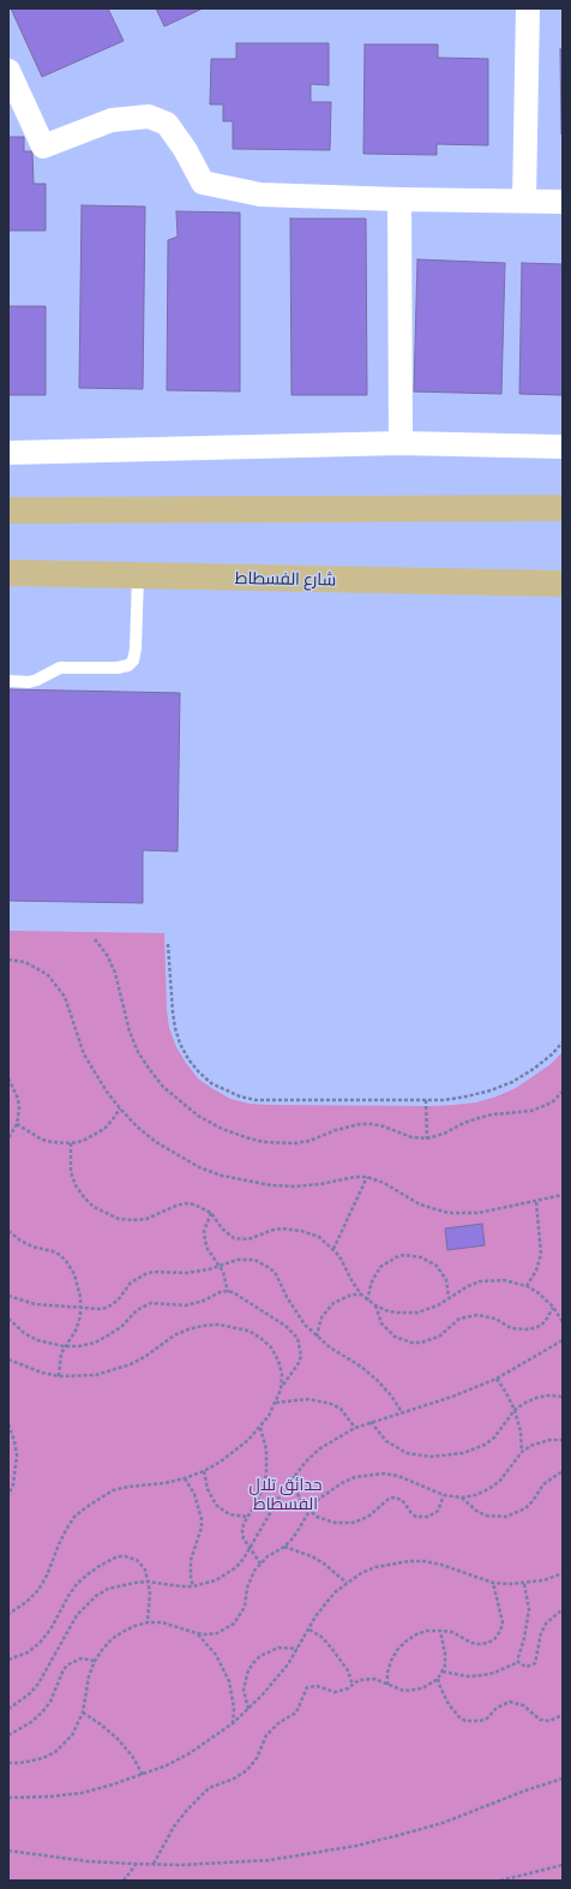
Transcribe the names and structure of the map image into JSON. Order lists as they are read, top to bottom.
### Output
{
  "streets": {
    "main road": ["شارع الفسطاط"]
  },
  "parks": ["حدائق تلال الفسطاط"]
}
